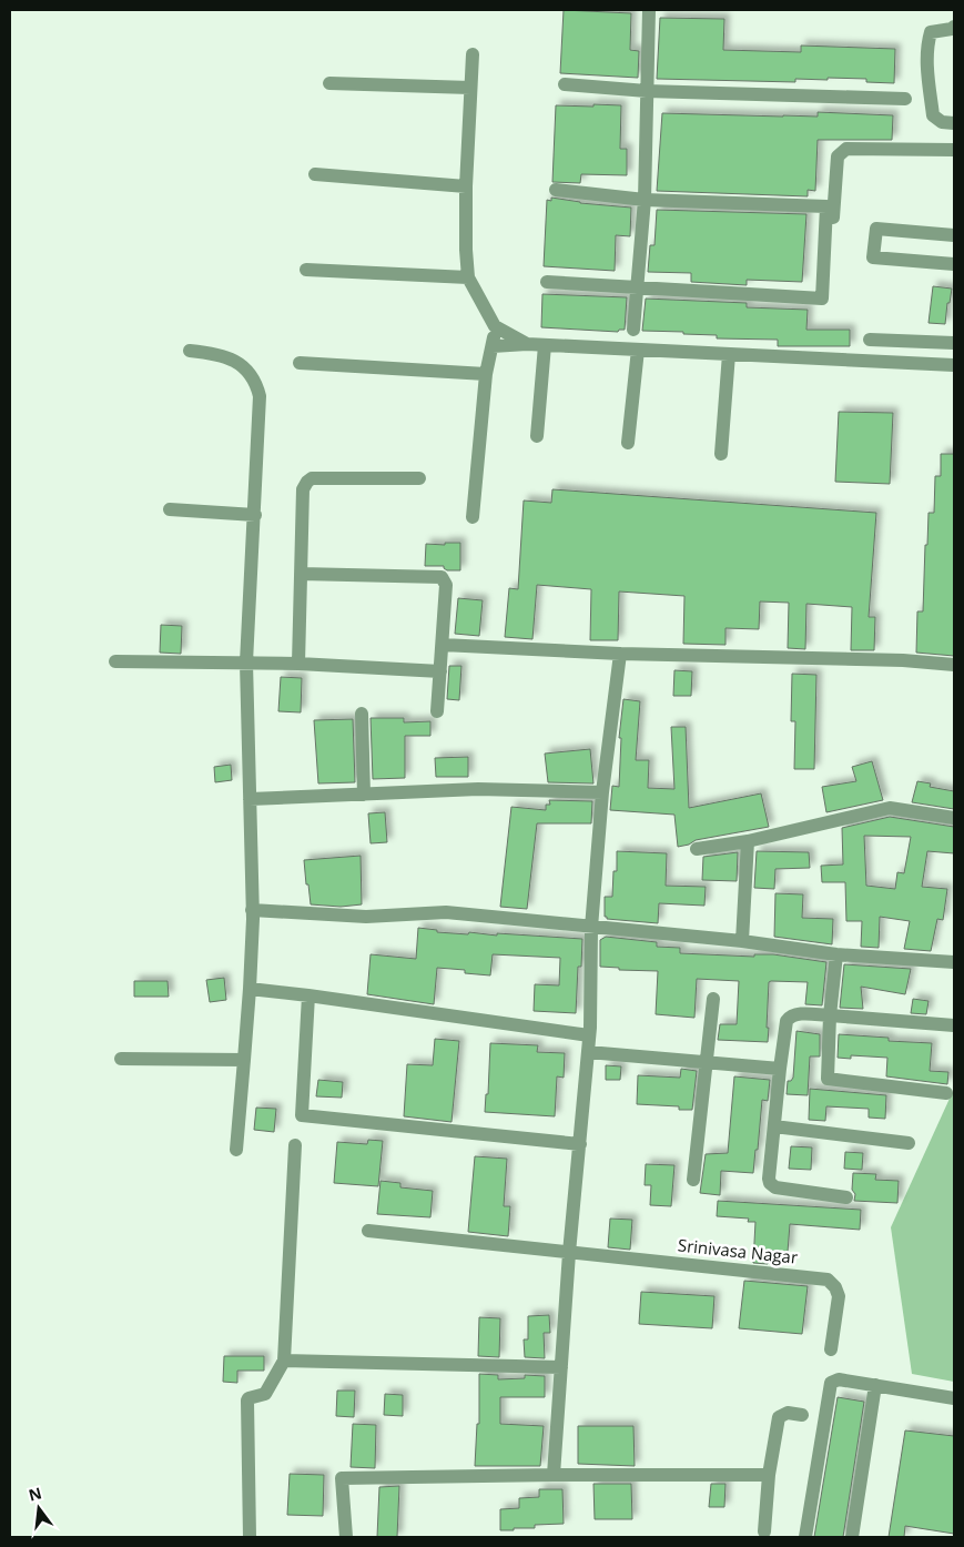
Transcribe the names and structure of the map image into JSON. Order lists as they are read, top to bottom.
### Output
{
  "streets": {
    "street": ["Srinivasa Nagar"]
  },
  "north": "top"
}
